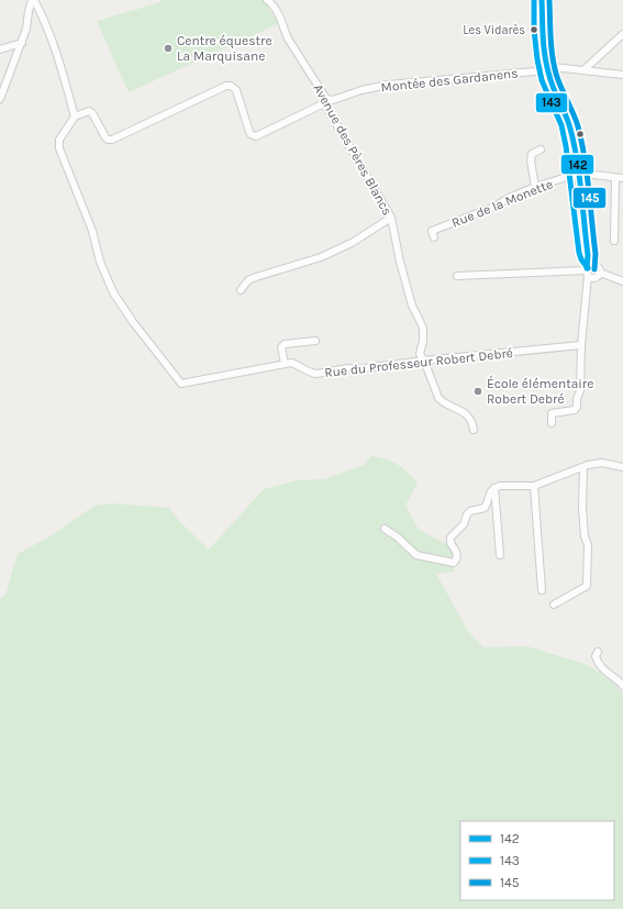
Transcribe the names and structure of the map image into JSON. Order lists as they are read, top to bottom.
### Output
{
  "streets": {
    "street": [
      "Montée des Gardanens",
      "Avenue des Pères Blancs",
      "Rue de la Monette",
      "Rue du Professeur Robert Debré"
    ]
  },
  "crossings": [
    ["Montée des Gardanens", "Avenue des Pères Blancs"],
    ["Avenue des Pères Blancs", "Rue du Professeur Robert Debré"]
  ],
  "places": ["Les Vidarès", "Centre équestre La Marquisane", "École élémentaire Robert Debré"],
  "lines": ["transit line 142", "transit line 143", "transit line 145"],
  "legend": ["142", "143", "145"]
}
